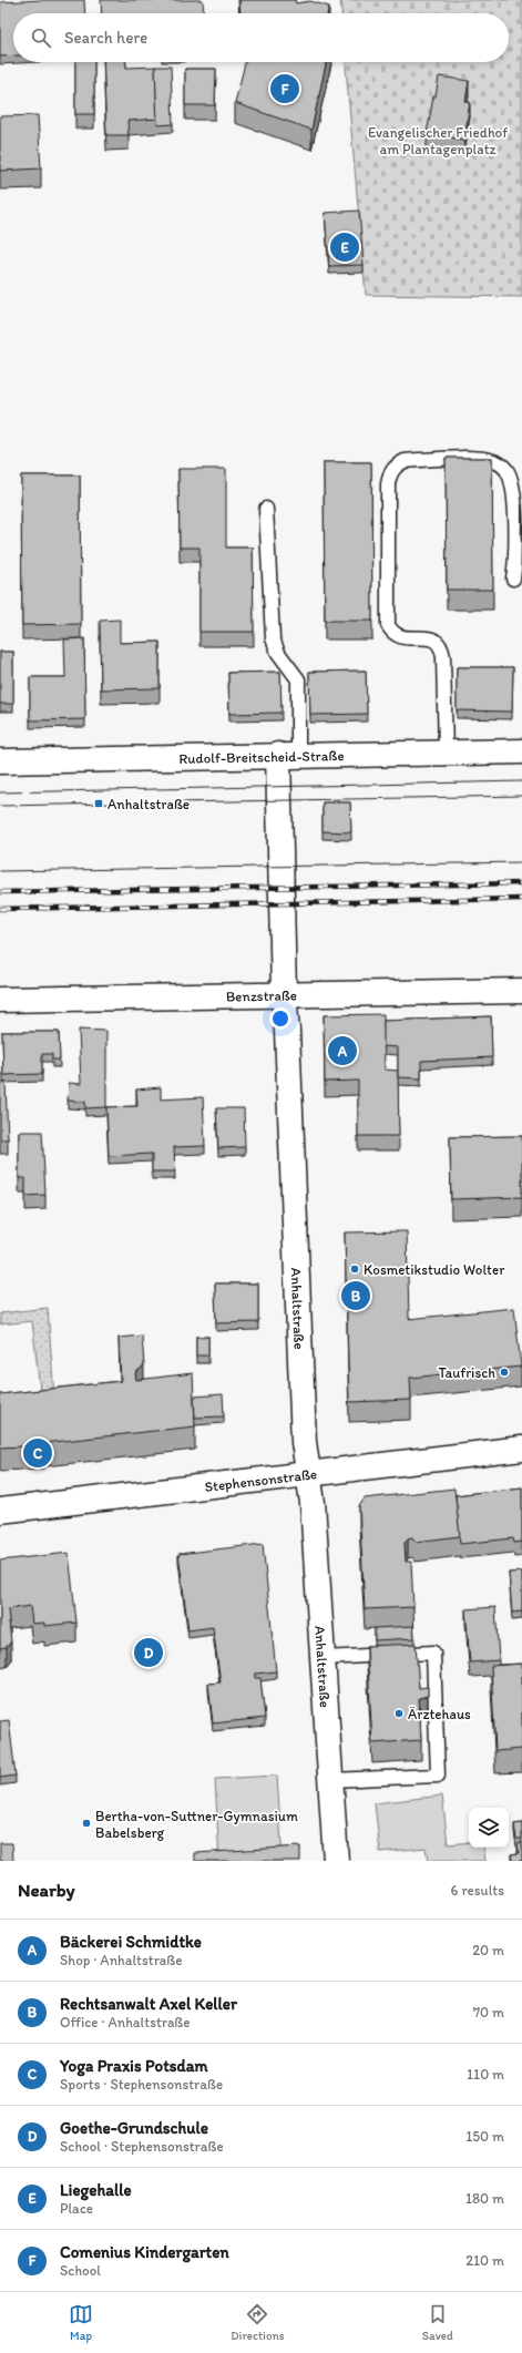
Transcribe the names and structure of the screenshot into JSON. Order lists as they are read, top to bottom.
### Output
{
  "streets": {
    "street": [
      "Rudolf-Breitscheid-Straße",
      "Benzstraße",
      "Anhaltstraße",
      "Stephensonstraße"
    ]
  },
  "crossings": [
    ["Rudolf-Breitscheid-Straße", "Anhaltstraße"],
    ["Benzstraße", "Anhaltstraße"],
    ["Anhaltstraße", "Stephensonstraße"]
  ],
  "parks": ["Evangelischer Friedhof am Plantagenplatz"],
  "places": {
    "transit": ["Anhaltstraße"],
    "other": [
      "Kosmetikstudio Wolter",
      "Taufrisch",
      "Ärztehaus",
      "Bertha-von-Suttner-Gymnasium Babelsberg"
    ]
  },
  "page": {
    "search": "Search here",
    "pins": [
      "F",
      "E",
      "A",
      "B",
      "C",
      "D"
    ],
    "heading": ["Nearby", "6 results"],
    "list": [
      {
        "mark": "A",
        "name": "Bäckerei Schmidtke",
        "note": "Shop · Anhaltstraße",
        "value": "20 m"
      },
      {
        "mark": "B",
        "name": "Rechtsanwalt Axel Keller",
        "note": "Office · Anhaltstraße",
        "value": "70 m"
      },
      {
        "mark": "C",
        "name": "Yoga Praxis Potsdam",
        "note": "Sports · Stephensonstraße",
        "value": "110 m"
      },
      {
        "mark": "D",
        "name": "Goethe-Grundschule",
        "note": "School · Stephensonstraße",
        "value": "150 m"
      },
      {
        "mark": "E",
        "name": "Liegehalle",
        "note": "Place",
        "value": "180 m"
      },
      {
        "mark": "F",
        "name": "Comenius Kindergarten",
        "note": "School",
        "value": "210 m"
      }
    ],
    "nav": ["Map", "Directions", "Saved"]
  }
}
